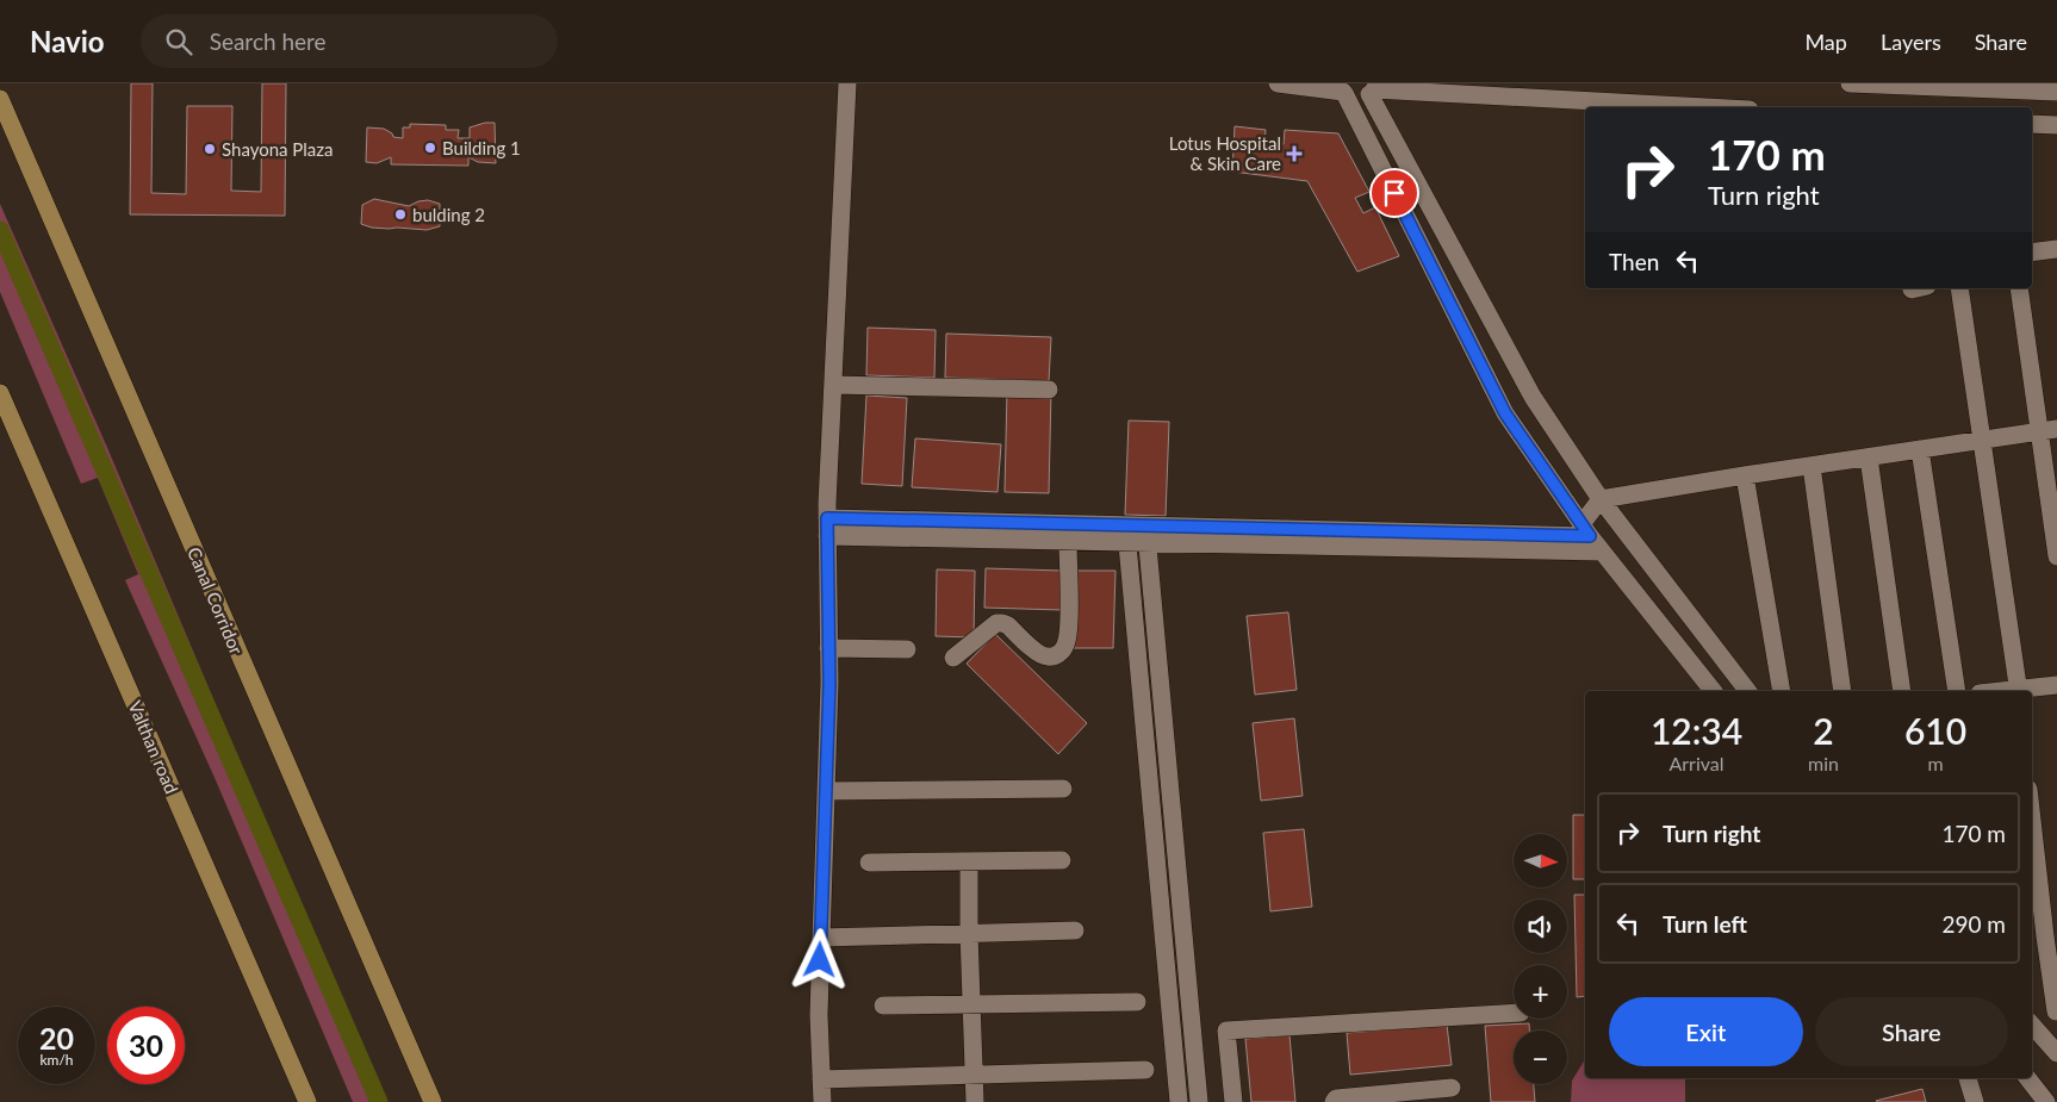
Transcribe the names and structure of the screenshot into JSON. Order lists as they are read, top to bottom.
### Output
{
  "streets": {
    "main road": ["Canal Corridor", "Valthan road"]
  },
  "places": {
    "other": ["Building 1", "Shayona Plaza", "bulding 2"],
    "health": ["Lotus Hospital & Skin Care"]
  },
  "north": "right",
  "page": {
    "header": "Navio",
    "search": "Search here",
    "nav": ["Map", "Layers", "Share"],
    "turn": ["170 m", "Turn right"],
    "then": "Then",
    "eta": [
      "12:34",
      "Arrival",
      "2",
      "min",
      "610",
      "m"
    ],
    "list": [
      {
        "name": "Turn right",
        "value": "170 m"
      },
      {
        "name": "Turn left",
        "value": "290 m"
      }
    ],
    "map_buttons": ["+", "−"],
    "buttons": ["Exit", "Share"],
    "speed": "20 km/h",
    "limit": "30"
  }
}
